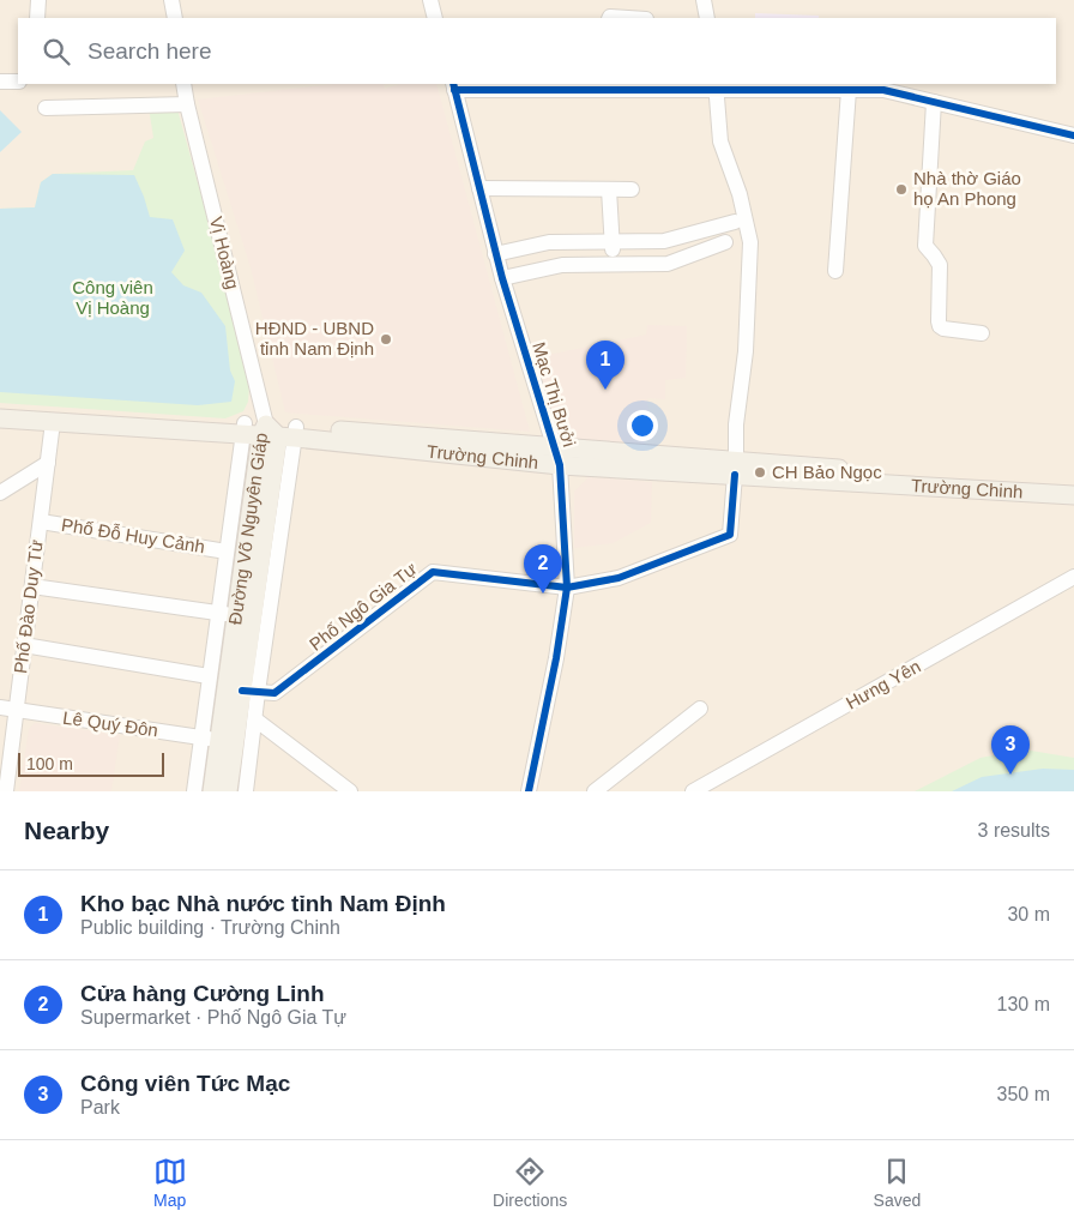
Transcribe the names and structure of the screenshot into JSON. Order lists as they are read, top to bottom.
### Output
{
  "streets": {
    "main road": ["Trường Chinh", "Đường Võ Nguyên Giáp"],
    "street": [
      "Vị Hoàng",
      "Mạc Thị Bưởi",
      "Phố Đỗ Huy Cảnh",
      "Phố Đào Duy Từ",
      "Phố Ngô Gia Tự",
      "Hưng Yên",
      "Lê Quý Đôn"
    ]
  },
  "crossings": [
    ["Vị Hoàng", "Trường Chinh"],
    ["Vị Hoàng", "Đường Võ Nguyên Giáp"],
    ["Mạc Thị Bưởi", "Trường Chinh"],
    ["Mạc Thị Bưởi", "Phố Ngô Gia Tự"],
    ["Trường Chinh", "Đường Võ Nguyên Giáp"],
    ["Trường Chinh", "Phố Đào Duy Từ"],
    ["Trường Chinh", "Phố Ngô Gia Tự"],
    ["Đường Võ Nguyên Giáp", "Phố Đỗ Huy Cảnh"],
    ["Đường Võ Nguyên Giáp", "Phố Ngô Gia Tự"],
    ["Đường Võ Nguyên Giáp", "Lê Quý Đôn"],
    ["Phố Đỗ Huy Cảnh", "Phố Đào Duy Từ"],
    ["Phố Đào Duy Từ", "Lê Quý Đôn"]
  ],
  "parks": ["Công viên Vị Hoàng"],
  "places": ["Nhà thờ Giáo họ An Phong", "HĐND - UBND tỉnh Nam Định", "CH Bảo Ngọc"],
  "scale_bar": "100 m",
  "page": {
    "search": "Search here",
    "pins": ["1", "2", "3"],
    "scale": "100 m",
    "heading": ["Nearby", "3 results"],
    "list": [
      {
        "mark": "1",
        "name": "Kho bạc Nhà nước tỉnh Nam Định",
        "note": "Public building · Trường Chinh",
        "value": "30 m"
      },
      {
        "mark": "2",
        "name": "Cửa hàng Cường Linh",
        "note": "Supermarket · Phố Ngô Gia Tự",
        "value": "130 m"
      },
      {
        "mark": "3",
        "name": "Công viên Tức Mạc",
        "note": "Park",
        "value": "350 m"
      }
    ],
    "nav": ["Map", "Directions", "Saved"]
  }
}
